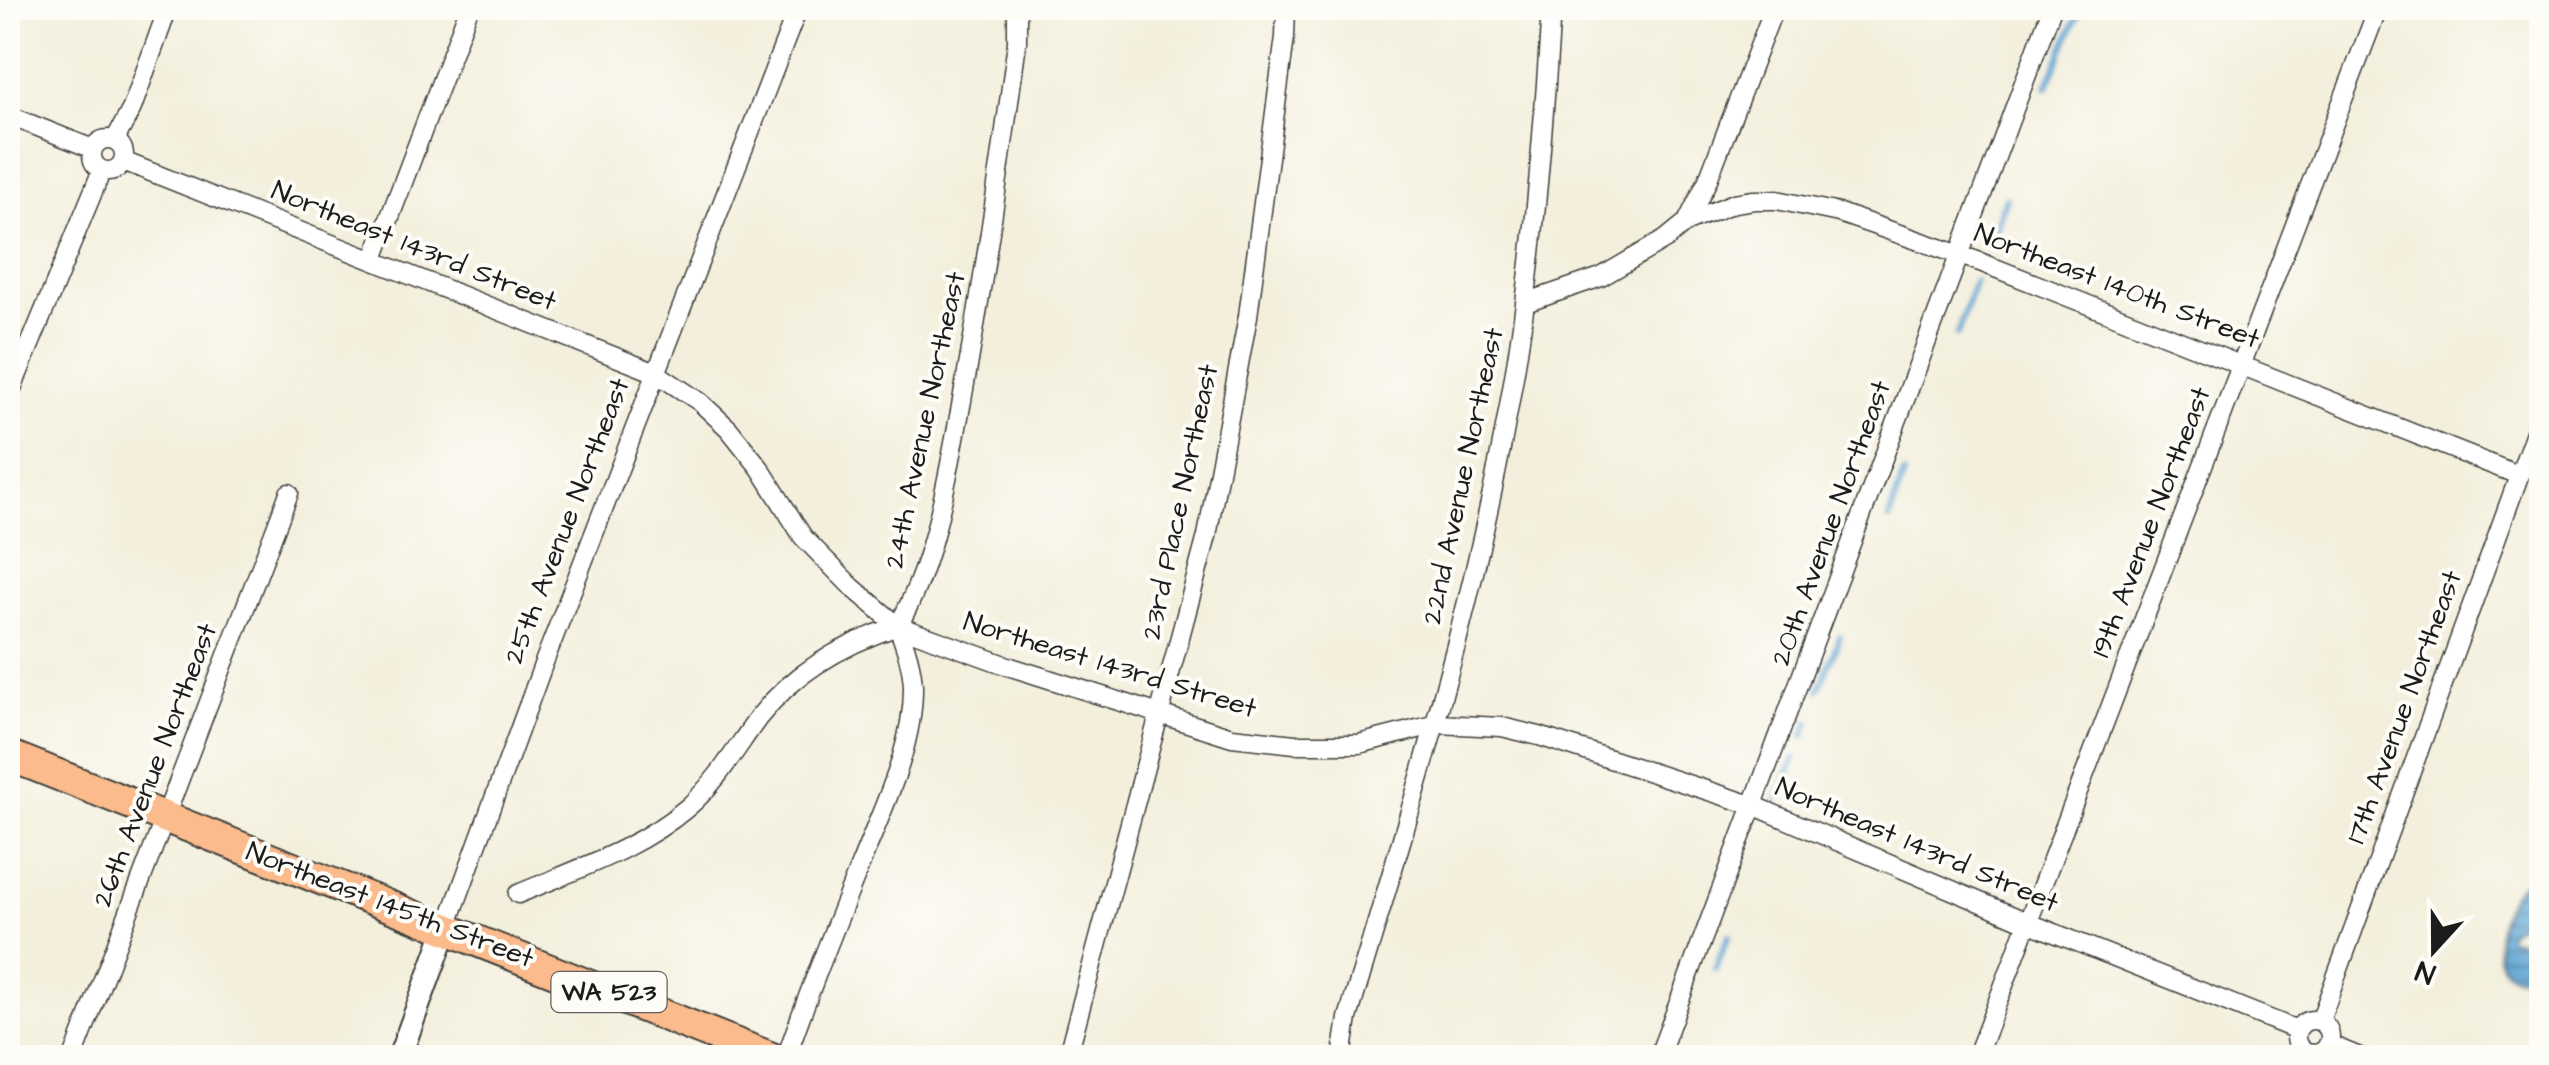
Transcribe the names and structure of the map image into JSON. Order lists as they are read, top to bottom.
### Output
{
  "streets": {
    "main road": ["Northeast 145th Street", "WA 523"],
    "street": [
      "Northeast 143rd Street",
      "Northeast 140th Street",
      "24th Avenue Northeast",
      "22nd Avenue Northeast",
      "23rd Place Northeast",
      "25th Avenue Northeast",
      "19th Avenue Northeast",
      "20th Avenue Northeast",
      "17th Avenue Northeast",
      "26th Avenue Northeast"
    ]
  },
  "crossings": [
    ["Northeast 143rd Street", "24th Avenue Northeast"],
    ["Northeast 143rd Street", "22nd Avenue Northeast"],
    ["Northeast 143rd Street", "23rd Place Northeast"],
    ["Northeast 143rd Street", "25th Avenue Northeast"],
    ["Northeast 143rd Street", "19th Avenue Northeast"],
    ["Northeast 143rd Street", "20th Avenue Northeast"],
    ["Northeast 143rd Street", "17th Avenue Northeast"],
    ["Northeast 140th Street", "22nd Avenue Northeast"],
    ["Northeast 140th Street", "19th Avenue Northeast"],
    ["Northeast 140th Street", "20th Avenue Northeast"],
    ["Northeast 140th Street", "17th Avenue Northeast"],
    ["25th Avenue Northeast", "Northeast 145th Street"],
    ["26th Avenue Northeast", "Northeast 145th Street"]
  ],
  "north": "bottom"
}
